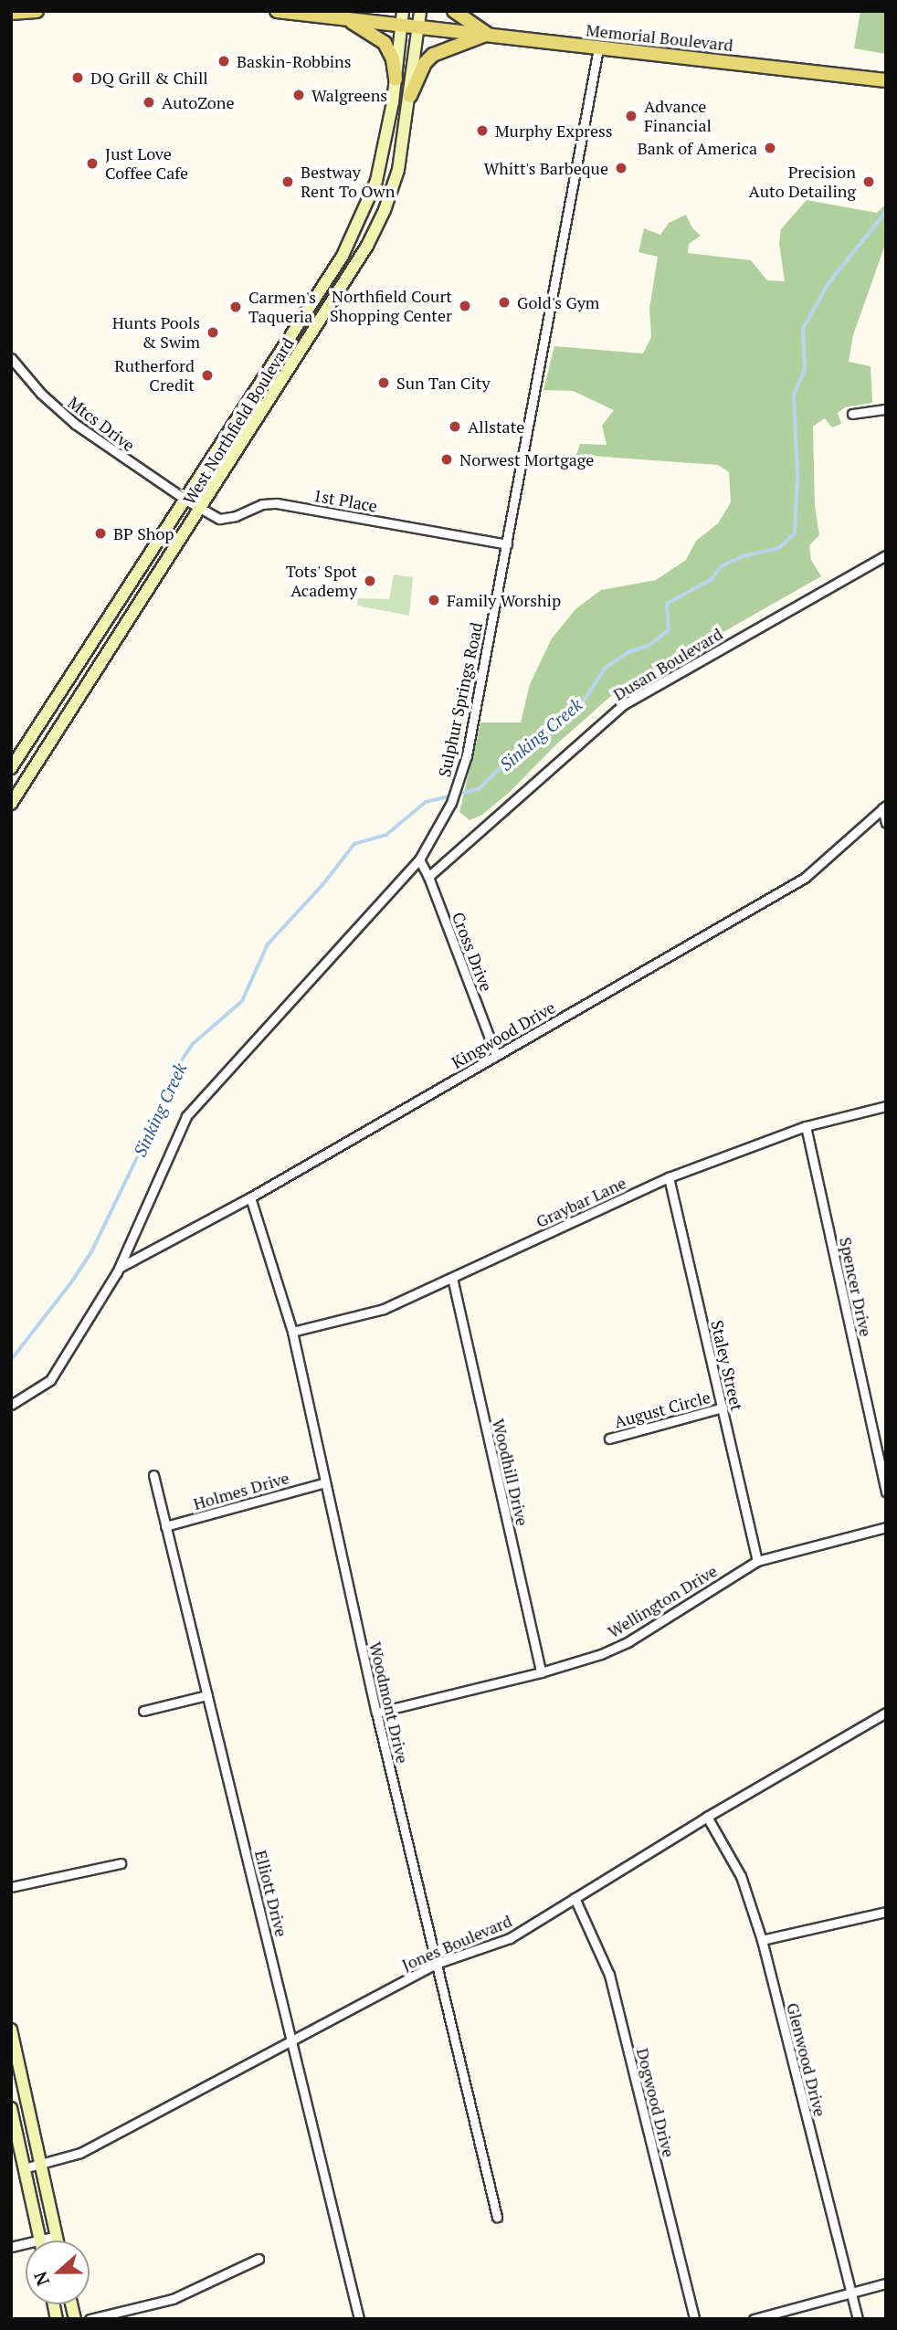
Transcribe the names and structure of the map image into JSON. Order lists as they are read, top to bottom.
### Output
{
  "streets": {
    "main road": ["Memorial Boulevard", "West Northfield Boulevard"],
    "street": [
      "Mtcs Drive",
      "1st Place",
      "Dusan Boulevard",
      "Sulphur Springs Road",
      "Cross Drive",
      "Kingwood Drive",
      "Graybar Lane",
      "Spencer Drive",
      "Staley Street",
      "August Circle",
      "Woodhill Drive",
      "Holmes Drive",
      "Wellington Drive",
      "Woodmont Drive",
      "Elliott Drive",
      "Jones Boulevard",
      "Glenwood Drive",
      "Dogwood Drive"
    ]
  },
  "crossings": [
    ["Memorial Boulevard", "West Northfield Boulevard"],
    ["Memorial Boulevard", "Sulphur Springs Road"],
    ["West Northfield Boulevard", "Mtcs Drive"],
    ["West Northfield Boulevard", "1st Place"],
    ["Mtcs Drive", "1st Place"],
    ["1st Place", "Sulphur Springs Road"],
    ["Dusan Boulevard", "Cross Drive"],
    ["Sulphur Springs Road", "Cross Drive"],
    ["Sulphur Springs Road", "Kingwood Drive"],
    ["Cross Drive", "Kingwood Drive"],
    ["Kingwood Drive", "Woodmont Drive"],
    ["Graybar Lane", "Spencer Drive"],
    ["Graybar Lane", "Staley Street"],
    ["Graybar Lane", "Woodhill Drive"],
    ["Graybar Lane", "Woodmont Drive"],
    ["Staley Street", "August Circle"],
    ["Staley Street", "Wellington Drive"],
    ["Woodhill Drive", "Wellington Drive"],
    ["Holmes Drive", "Woodmont Drive"],
    ["Holmes Drive", "Elliott Drive"],
    ["Wellington Drive", "Woodmont Drive"],
    ["Woodmont Drive", "Jones Boulevard"],
    ["Elliott Drive", "Jones Boulevard"],
    ["Jones Boulevard", "Glenwood Drive"],
    ["Jones Boulevard", "Dogwood Drive"]
  ],
  "water": ["Sinking Creek"],
  "places": [
    "Baskin-Robbins",
    "DQ Grill & Chill",
    "Walgreens",
    "AutoZone",
    "Advance Financial",
    "Murphy Express",
    "Bank of America",
    "Just Love Coffee Cafe",
    "Whitt's Barbeque",
    "Bestway Rent To Own",
    "Precision Auto Detailing",
    "Gold's Gym",
    "Northfield Court Shopping Center",
    "Carmen's Taqueria",
    "Hunts Pools & Swim",
    "Rutherford Credit",
    "Sun Tan City",
    "Allstate",
    "Norwest Mortgage",
    "BP Shop",
    "Tots' Spot Academy",
    "Family Worship"
  ],
  "north": "left"
}
